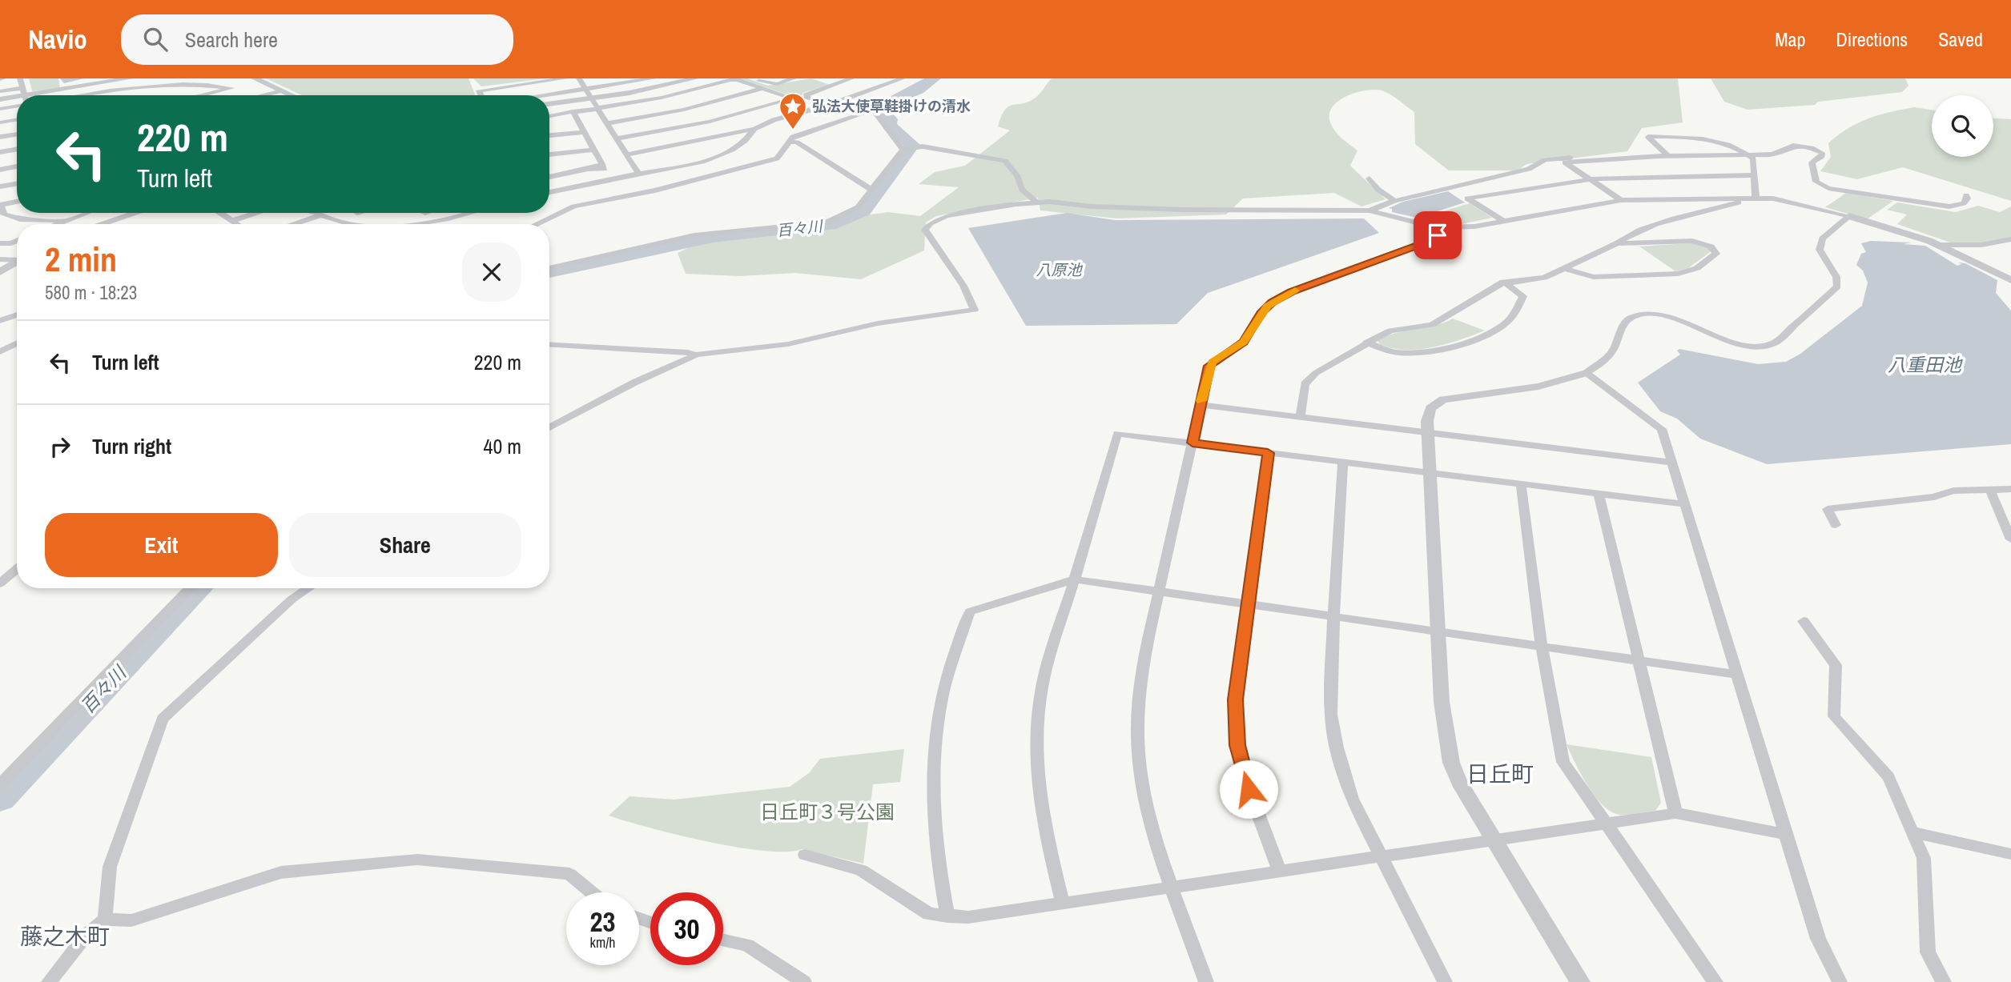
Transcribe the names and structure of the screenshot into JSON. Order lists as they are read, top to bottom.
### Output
{
  "districts": ["日丘町", "藤之木町"],
  "water": ["百々川", "八原池", "八重田池"],
  "parks": ["日丘町３号公園"],
  "places": {
    "place": ["弘法大使草鞋掛けの清水"]
  },
  "page": {
    "header": "Navio",
    "search": "Search here",
    "nav": ["Map", "Directions", "Saved"],
    "turn": ["220 m", "Turn left"],
    "heading": ["2 min", "580 m · 18:23"],
    "list": [
      {
        "name": "Turn left",
        "value": "220 m"
      },
      {
        "name": "Turn right",
        "value": "40 m"
      }
    ],
    "buttons": ["Exit", "Share"],
    "speed": "23 km/h",
    "limit": "30"
  }
}
